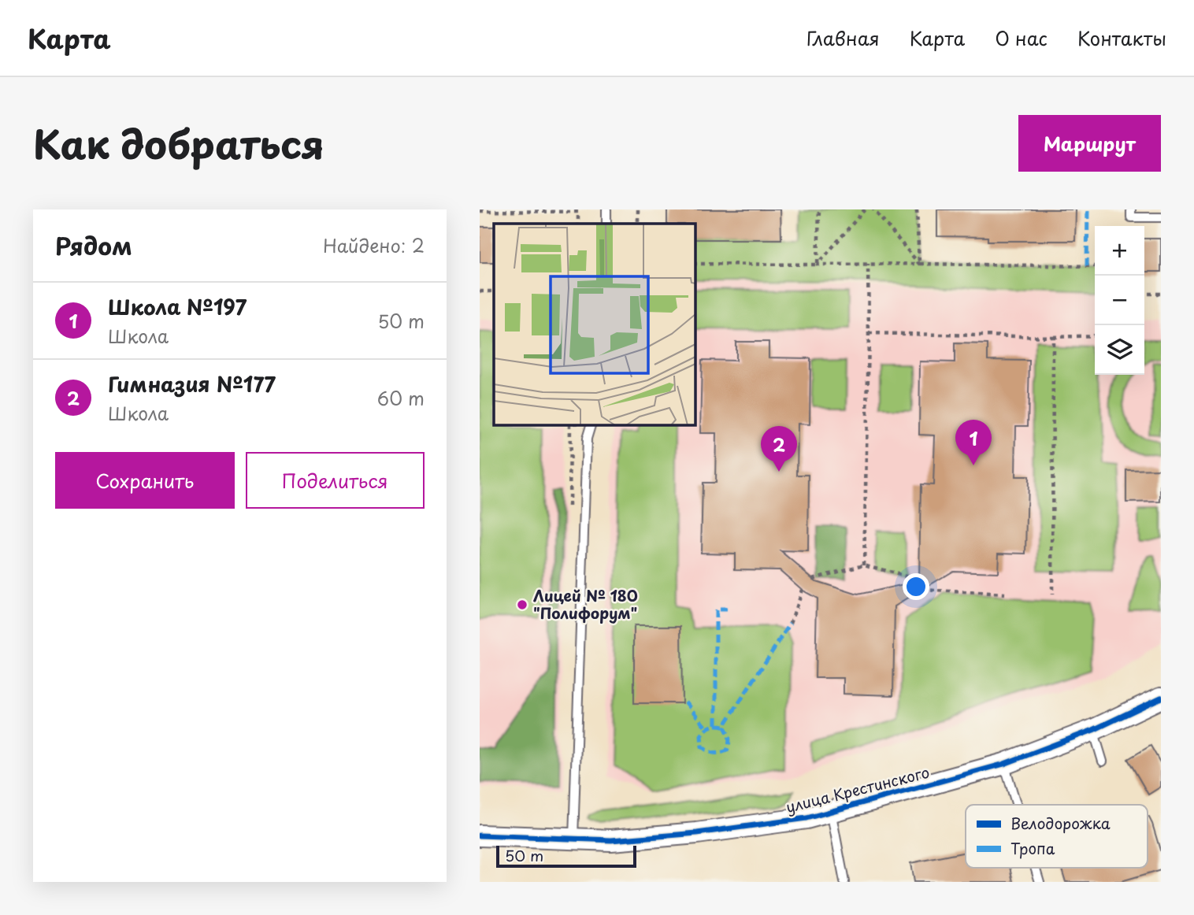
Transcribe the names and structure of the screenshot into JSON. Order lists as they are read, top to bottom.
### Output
{
  "streets": {
    "street": ["улица Крестинского"]
  },
  "places": ["Лицей № 180 \"Полифорум\""],
  "legend": ["Велодорожка", "Тропа"],
  "scale_bar": "50 m",
  "page": {
    "header": "Карта",
    "nav": [
      "Главная",
      "Карта",
      "О нас",
      "Контакты"
    ],
    "title": "Как добраться",
    "buttons": [
      "Маршрут",
      ["Сохранить", "Поделиться"]
    ],
    "heading": ["Рядом", "Найдено: 2"],
    "map_buttons": ["+", "−"],
    "list": [
      {
        "mark": "1",
        "name": "Школа №197",
        "note": "Школа",
        "value": "50 m"
      },
      {
        "mark": "2",
        "name": "Гимназия №177",
        "note": "Школа",
        "value": "60 m"
      }
    ],
    "pins": ["1", "2"],
    "scale": "50 m"
  }
}
